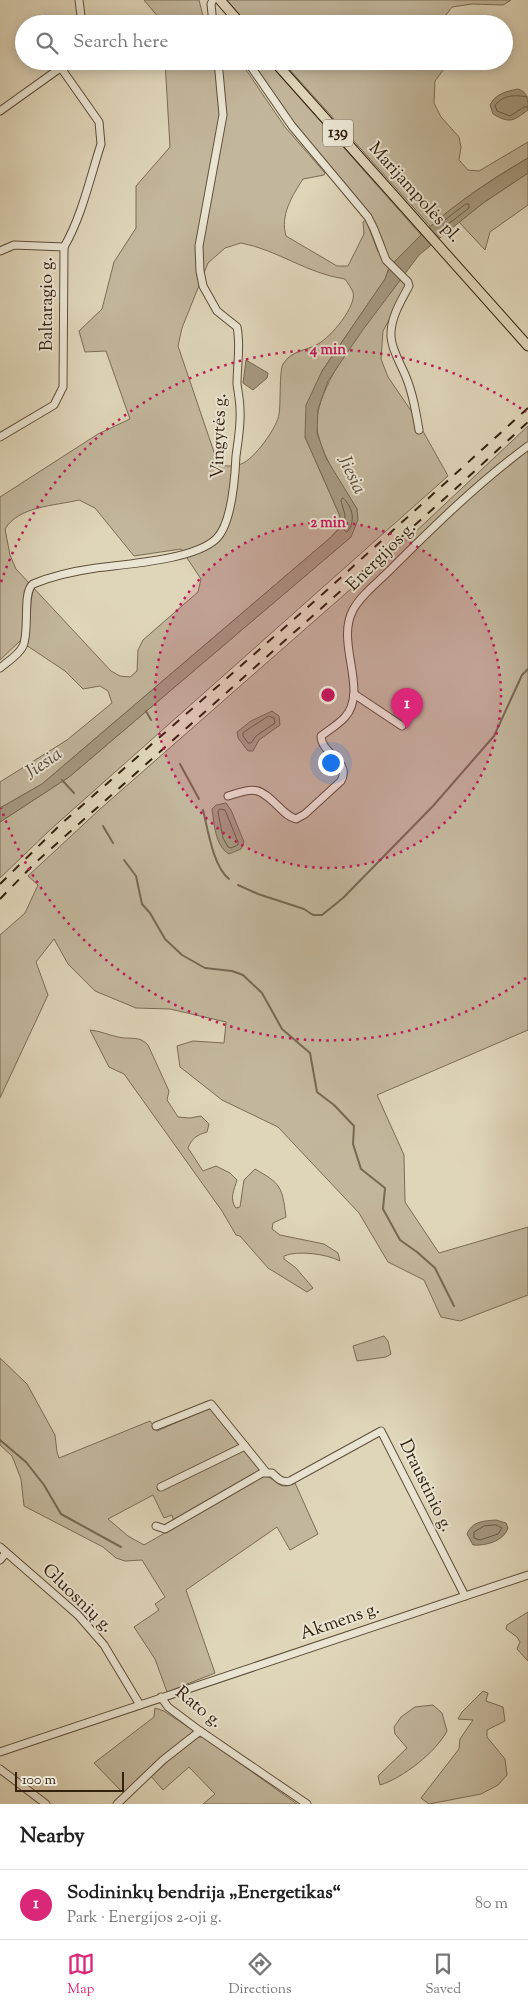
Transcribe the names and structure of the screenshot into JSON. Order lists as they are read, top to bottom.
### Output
{
  "streets": {
    "main road": ["139", "Marijampolės pl."],
    "street": [
      "Baltaragio g.",
      "Vingytės g.",
      "Energijos g.",
      "Draustinio g.",
      "Gluosnių g.",
      "Akmens g.",
      "Rato g."
    ]
  },
  "crossings": [
    ["Draustinio g.", "Akmens g."],
    ["Gluosnių g.", "Rato g."],
    ["Akmens g.", "Rato g."]
  ],
  "water": ["Jiesia"],
  "scale_bar": "100 m",
  "page": {
    "search": "Search here",
    "pins": "1",
    "scale": "100 m",
    "heading": "Nearby",
    "list": [
      {
        "mark": "1",
        "name": "Sodininkų bendrija „Energetikas“",
        "note": "Park · Energijos 2-oji g.",
        "value": "80 m"
      }
    ],
    "nav": ["Map", "Directions", "Saved"]
  },
  "rings": ["4 min", "2 min"]
}
